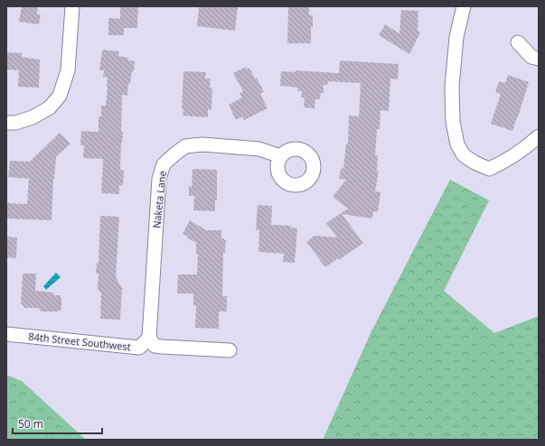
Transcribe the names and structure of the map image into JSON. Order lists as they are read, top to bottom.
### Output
{
  "streets": {
    "street": ["Naketa Lane", "84th Street Southwest"]
  },
  "crossings": [
    ["Naketa Lane", "84th Street Southwest"]
  ],
  "scale_bar": "50 m"
}
